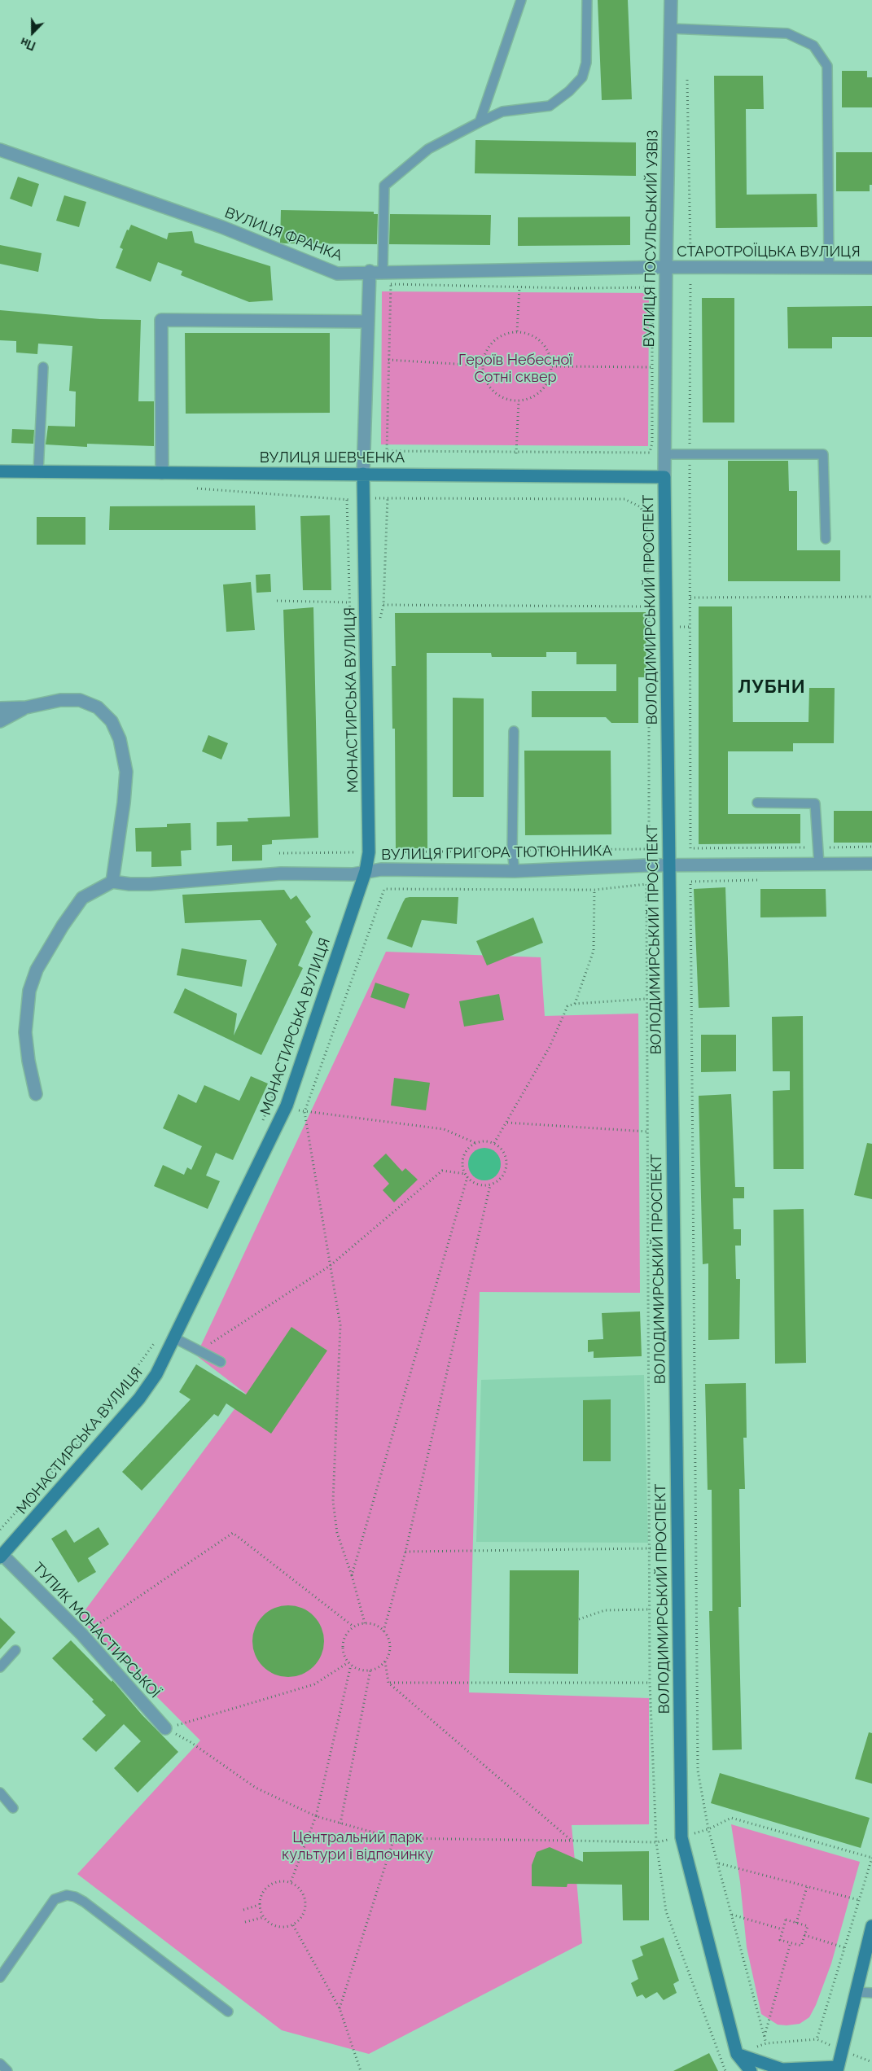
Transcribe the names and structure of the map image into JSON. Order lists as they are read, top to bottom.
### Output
{
  "streets": {
    "main road": ["ВУЛИЦЯ ШЕВЧЕНКА", "ВОЛОДИМИРСЬКИЙ ПРОСПЕКТ", "МОНАСТИРСЬКА ВУЛИЦЯ"],
    "street": [
      "ВУЛИЦЯ ФРАНКА",
      "ВУЛИЦЯ ПОСУЛЬСЬКИЙ УЗВІЗ",
      "СТАРОТРОЇЦЬКА ВУЛИЦЯ",
      "ВУЛИЦЯ ГРИГОРА ТЮТЮННИКА",
      "ТУПИК МОНАСТИРСЬКОЇ"
    ]
  },
  "crossings": [
    ["ВУЛИЦЯ ФРАНКА", "ВУЛИЦЯ ПОСУЛЬСЬКИЙ УЗВІЗ"],
    ["ВУЛИЦЯ ФРАНКА", "СТАРОТРОЇЦЬКА ВУЛИЦЯ"],
    ["ВУЛИЦЯ ПОСУЛЬСЬКИЙ УЗВІЗ", "СТАРОТРОЇЦЬКА ВУЛИЦЯ"],
    ["ВУЛИЦЯ ПОСУЛЬСЬКИЙ УЗВІЗ", "ВУЛИЦЯ ШЕВЧЕНКА"],
    ["ВУЛИЦЯ ПОСУЛЬСЬКИЙ УЗВІЗ", "ВОЛОДИМИРСЬКИЙ ПРОСПЕКТ"],
    ["ВУЛИЦЯ ШЕВЧЕНКА", "ВОЛОДИМИРСЬКИЙ ПРОСПЕКТ"],
    ["ВУЛИЦЯ ШЕВЧЕНКА", "МОНАСТИРСЬКА ВУЛИЦЯ"],
    ["ВОЛОДИМИРСЬКИЙ ПРОСПЕКТ", "ВУЛИЦЯ ГРИГОРА ТЮТЮННИКА"],
    ["МОНАСТИРСЬКА ВУЛИЦЯ", "ВУЛИЦЯ ГРИГОРА ТЮТЮННИКА"],
    ["МОНАСТИРСЬКА ВУЛИЦЯ", "ТУПИК МОНАСТИРСЬКОЇ"]
  ],
  "districts": ["ЛУБНИ"],
  "parks": ["Героїв Небесної Сотні сквер", "Центральний парк культури і відпочинку"],
  "north": "bottom"
}
